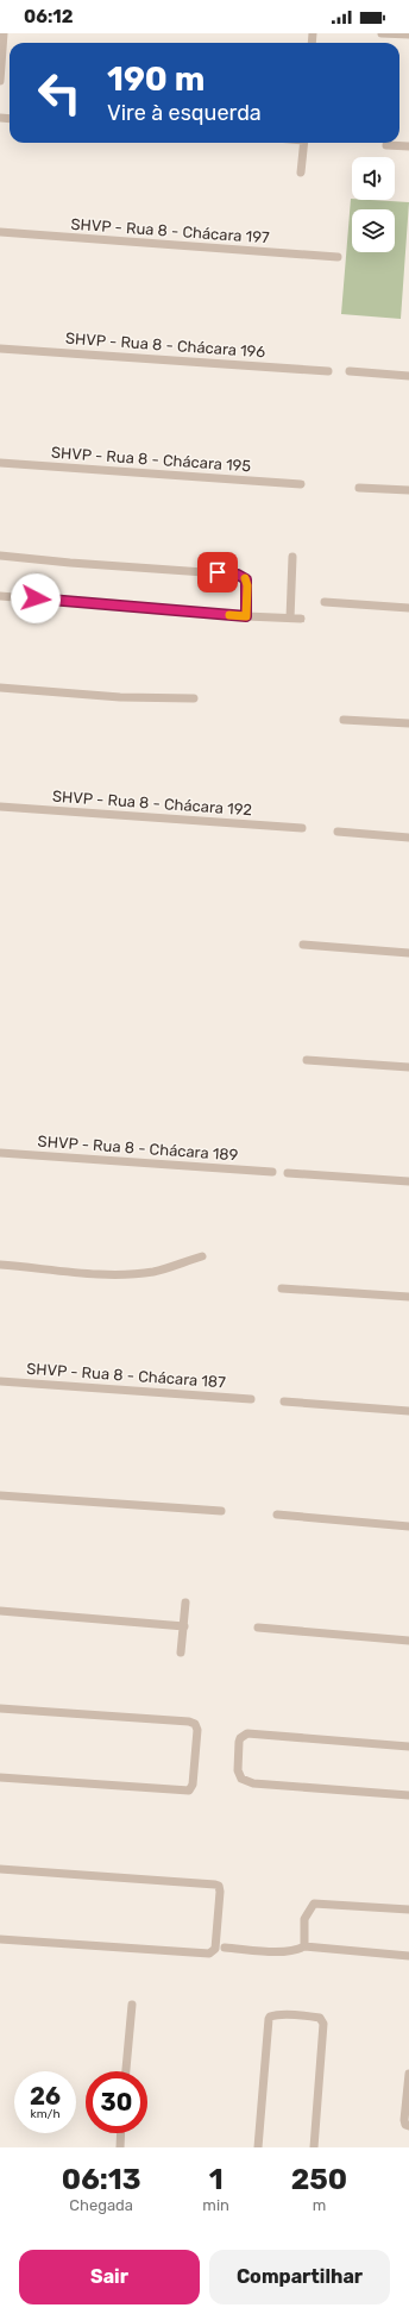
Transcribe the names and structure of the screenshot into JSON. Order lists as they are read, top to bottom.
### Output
{
  "streets": {
    "street": [
      "SHVP - Rua 8 - Chácara 197",
      "SHVP - Rua 8 - Chácara 196",
      "SHVP - Rua 8 - Chácara 195",
      "SHVP - Rua 8 - Chácara 192",
      "SHVP - Rua 8 - Chácara 189",
      "SHVP - Rua 8 - Chácara 187"
    ]
  },
  "page": {
    "status": "06:12",
    "turn": ["190 m", "Vire à esquerda"],
    "speed": "26 km/h",
    "limit": "30",
    "eta": [
      "06:13",
      "Chegada",
      "1",
      "min",
      "250",
      "m"
    ],
    "buttons": ["Sair", "Compartilhar"]
  }
}
